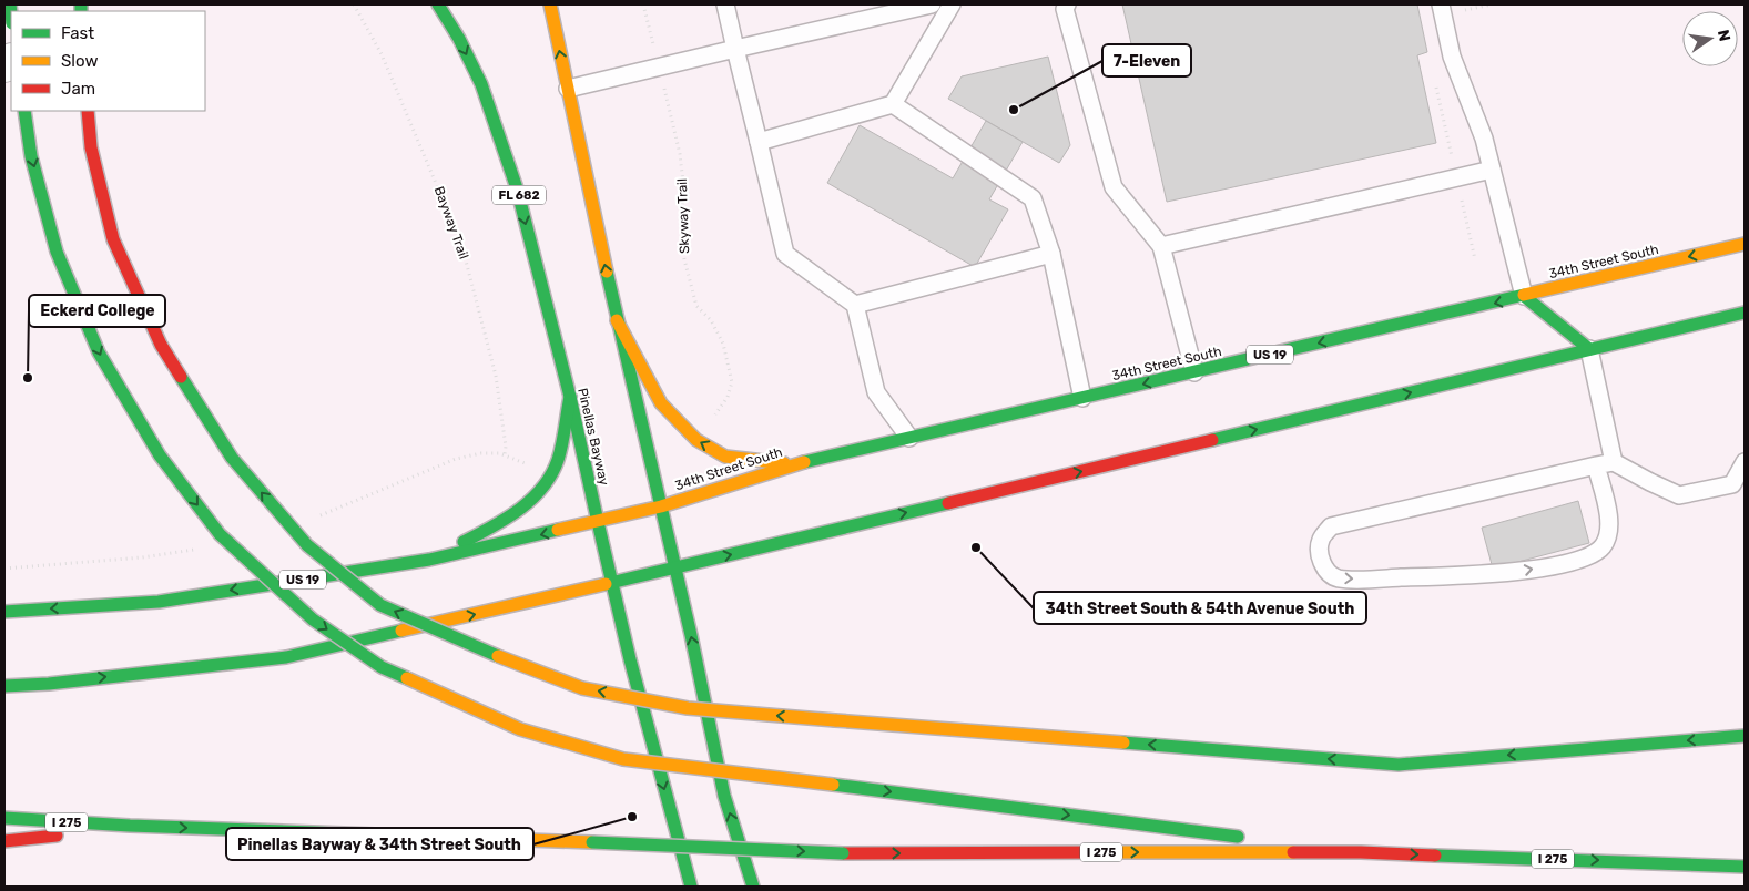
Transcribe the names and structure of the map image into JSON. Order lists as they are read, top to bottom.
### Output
{
  "streets": {
    "main road": [
      "FL 682",
      "34th Street South",
      "US 19",
      "Pinellas Bayway",
      "I 275"
    ],
    "path": ["Skyway Trail", "Bayway Trail"]
  },
  "crossings": [
    ["34th Street South", "US 19"],
    ["34th Street South", "Pinellas Bayway"],
    ["US 19", "Pinellas Bayway"]
  ],
  "places": [
    "7-Eleven",
    "Eckerd College",
    "34th Street South & 54th Avenue South",
    "Pinellas Bayway & 34th Street South"
  ],
  "legend": ["Fast", "Slow", "Jam"],
  "north": "right"
}
